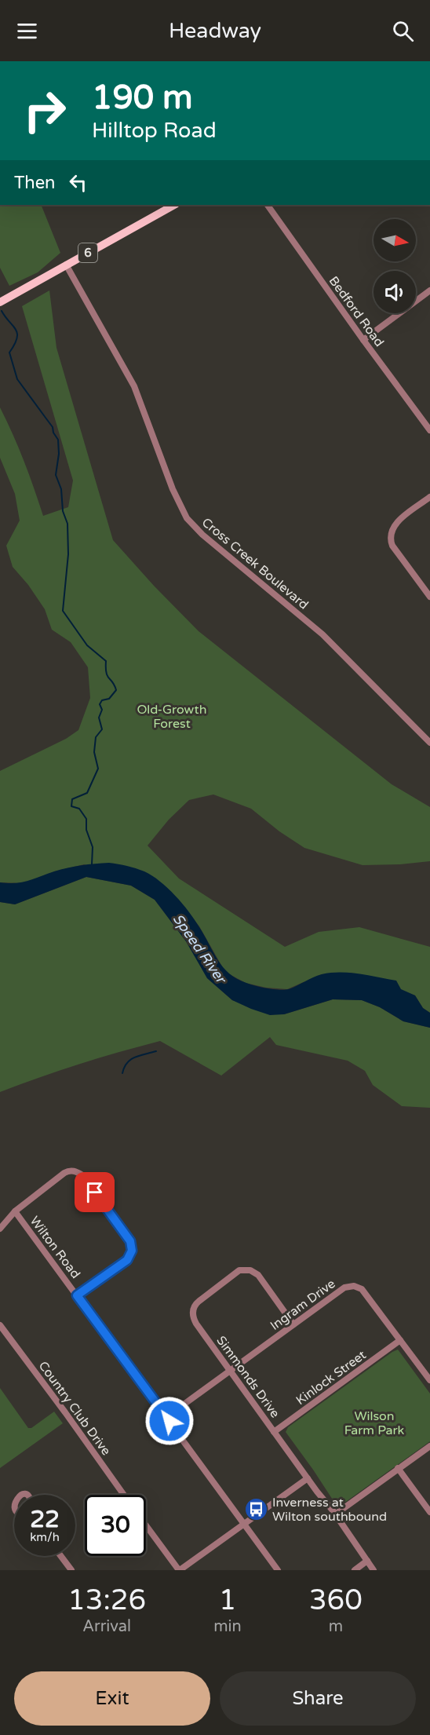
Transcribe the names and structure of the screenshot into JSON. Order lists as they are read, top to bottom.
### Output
{
  "streets": {
    "main road": ["6"],
    "street": [
      "Bedford Road",
      "Cross Creek Boulevard",
      "Wilton Road",
      "Ingram Drive",
      "Simmonds Drive",
      "Kinlock Street",
      "Country Club Drive"
    ]
  },
  "crossings": [
    ["6", "Cross Creek Boulevard"],
    ["Wilton Road", "Ingram Drive"],
    ["Ingram Drive", "Simmonds Drive"],
    ["Ingram Drive", "Kinlock Street"],
    ["Simmonds Drive", "Kinlock Street"]
  ],
  "water": ["Speed River"],
  "parks": ["Old-Growth Forest", "Wilson Farm Park"],
  "places": {
    "bus stop": ["Inverness at Wilton southbound"]
  },
  "north": "right",
  "page": {
    "header": "Headway",
    "turn": ["190 m", "Hilltop Road"],
    "then": "Then",
    "speed": "22 km/h",
    "limit": "30",
    "eta": [
      "13:26",
      "Arrival",
      "1",
      "min",
      "360",
      "m"
    ],
    "buttons": ["Exit", "Share"]
  }
}
